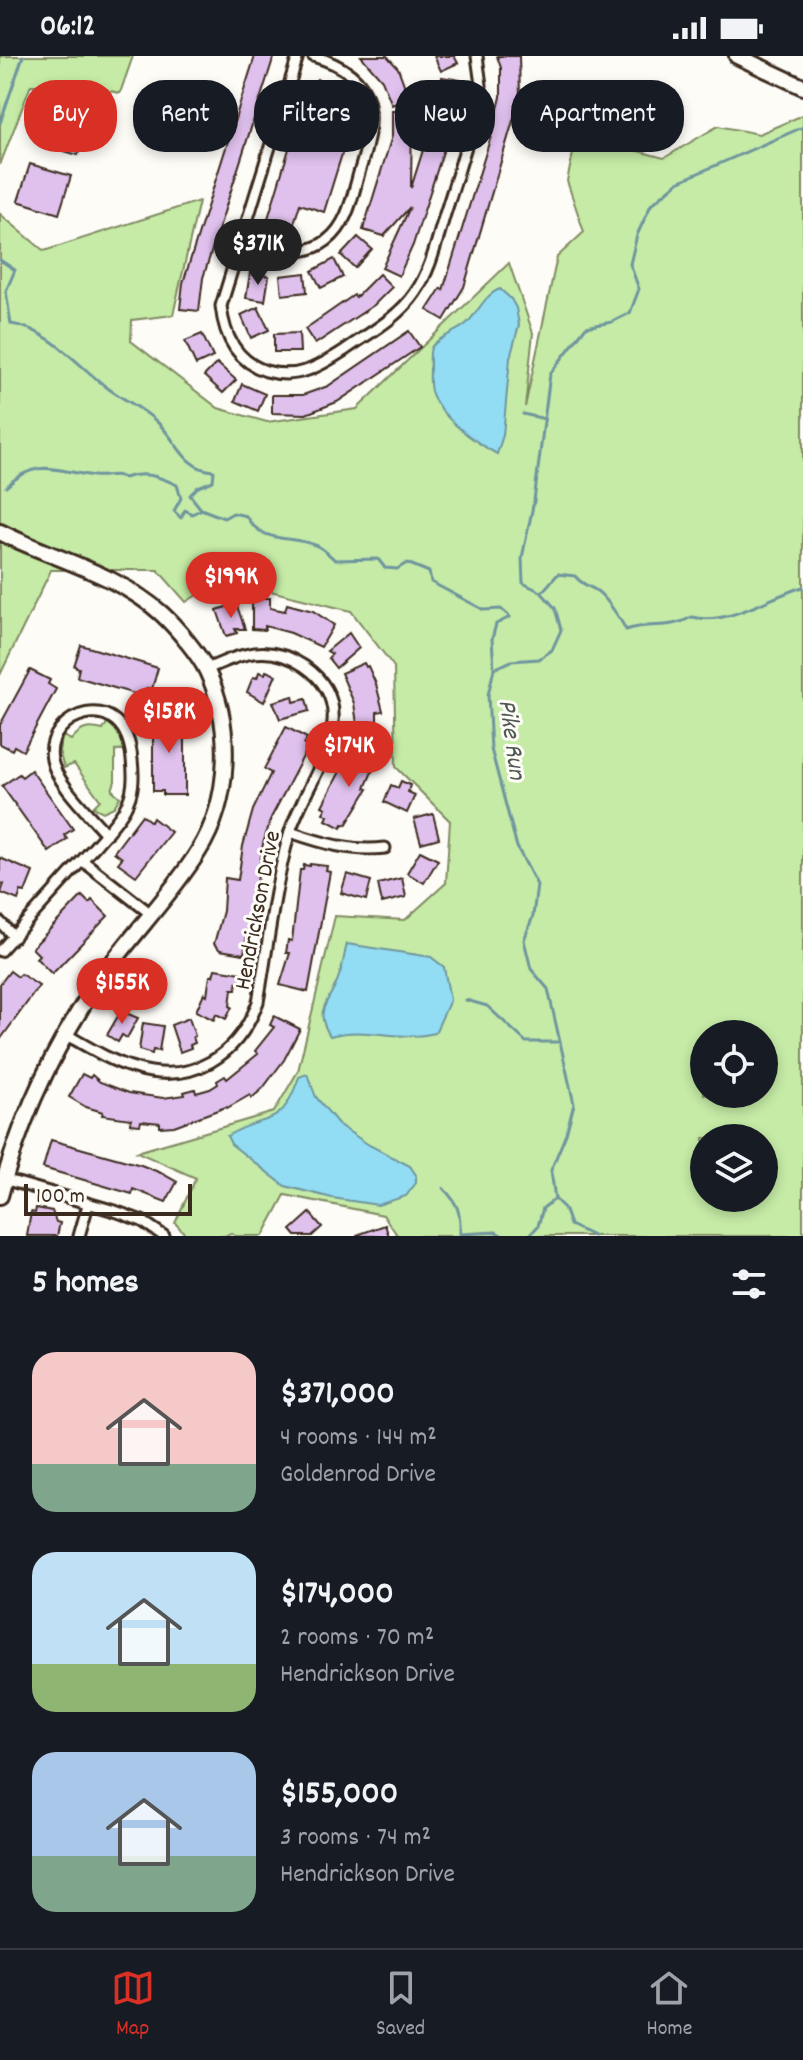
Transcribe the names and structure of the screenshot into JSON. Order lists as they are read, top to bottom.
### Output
{
  "streets": {
    "street": ["Hendrickson Drive"]
  },
  "water": ["Pike Run"],
  "scale_bar": "100 m",
  "page": {
    "status": "06:12",
    "chip": [
      "Buy",
      "Rent",
      "Filters",
      "New",
      "Apartment"
    ],
    "price": [
      "$371K",
      "$199K",
      "$158K",
      "$174K",
      "$155K"
    ],
    "scale": "100 m",
    "heading": "5 homes",
    "list": [
      {
        "name": "$371,000",
        "note": "4 rooms · 144 m² · Goldenrod Drive"
      },
      {
        "name": "$174,000",
        "note": "2 rooms · 70 m² · Hendrickson Drive"
      },
      {
        "name": "$155,000",
        "note": "3 rooms · 74 m² · Hendrickson Drive"
      }
    ],
    "tabs": ["Map", "Saved", "Home"]
  }
}
